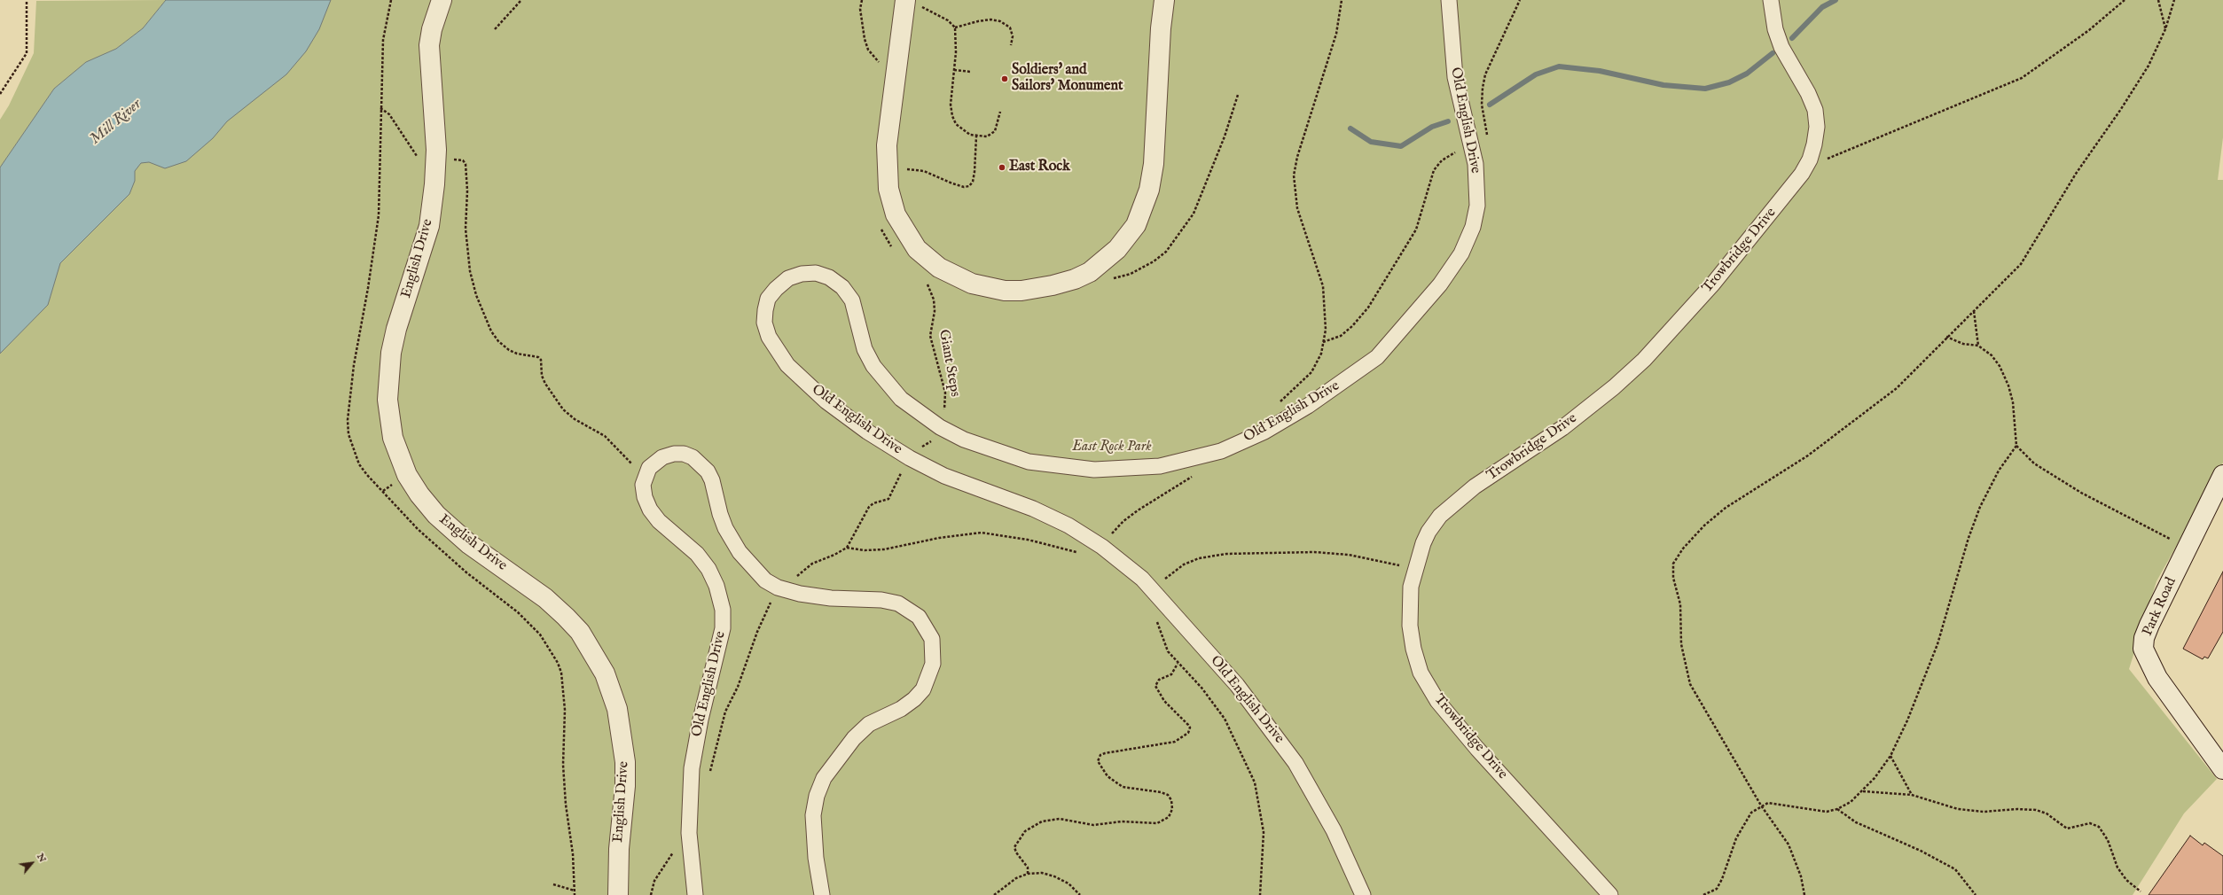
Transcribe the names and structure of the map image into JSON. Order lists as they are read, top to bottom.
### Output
{
  "streets": {
    "street": [
      "Old English Drive",
      "Trowbridge Drive",
      "English Drive",
      "Park Road"
    ],
    "path": ["Giant Steps"]
  },
  "water": ["Mill River"],
  "parks": ["East Rock Park"],
  "places": ["Soldiers' and Sailors' Monument", "East Rock"],
  "north": "top right"
}
